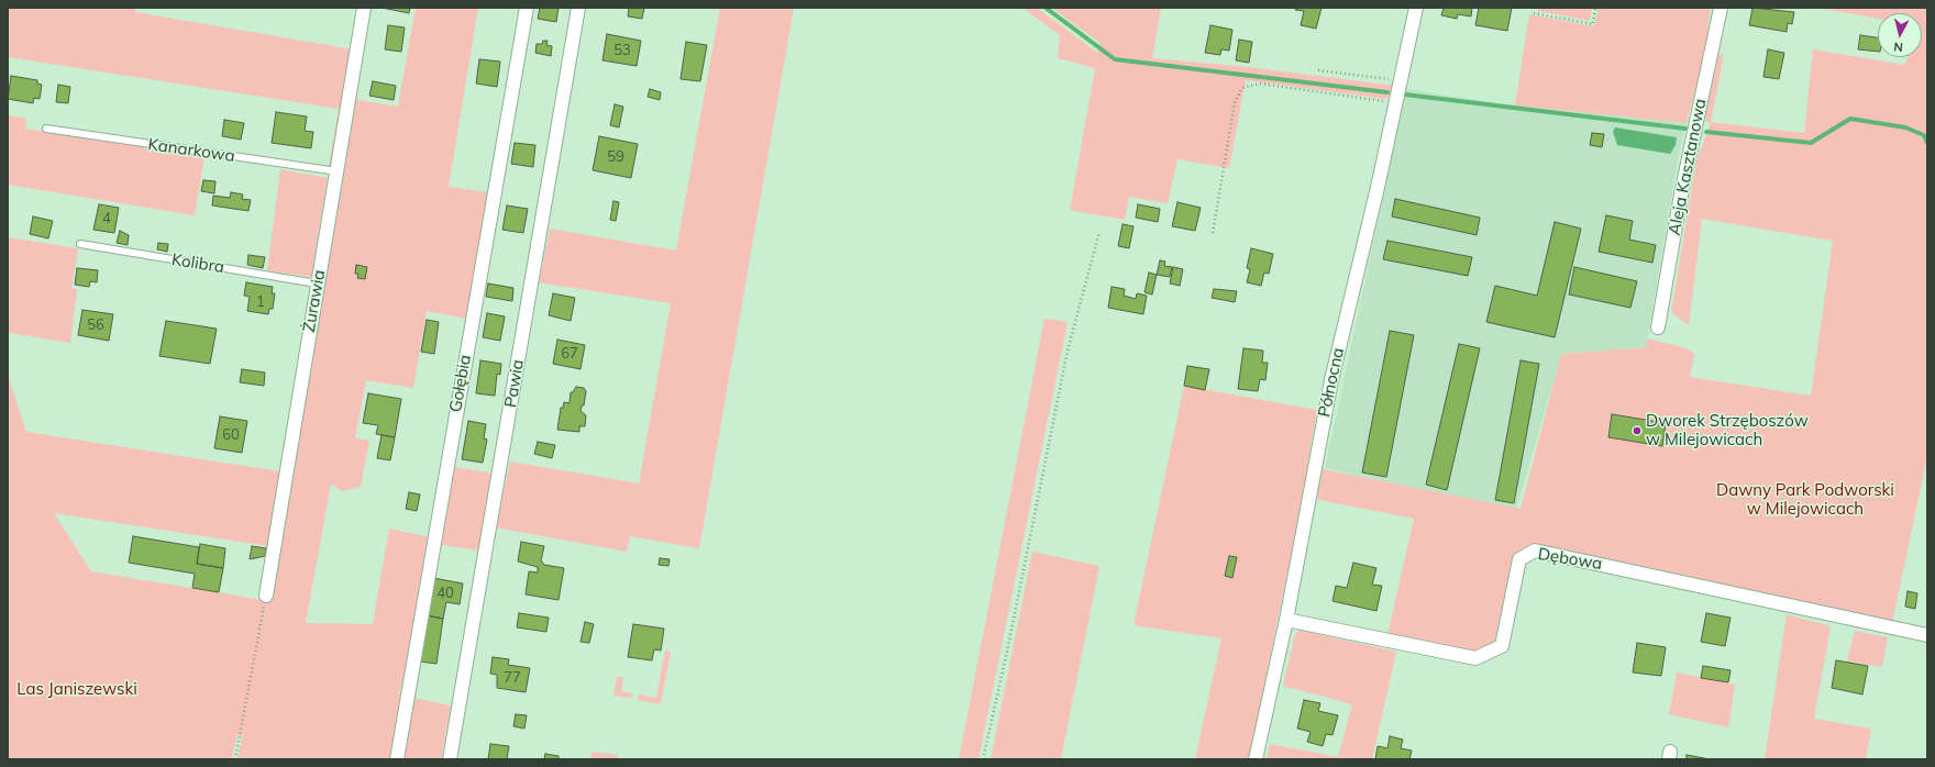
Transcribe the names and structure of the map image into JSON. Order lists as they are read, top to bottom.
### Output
{
  "streets": {
    "street": [
      "Aleja Kasztanowa",
      "Żurawia",
      "Północna",
      "Gołębia",
      "Pawia",
      "Dębowa"
    ],
    "lane": ["Kanarkowa", "Kolibra"]
  },
  "crossings": [
    ["Kanarkowa", "Żurawia"],
    ["Kolibra", "Żurawia"],
    ["Północna", "Dębowa"]
  ],
  "parks": ["Dawny Park Podworski w Milejowicach", "Las Janiszewski"],
  "places": ["Dworek Strzęboszów w Milejowicach"],
  "house_numbers": [
    "53",
    "59",
    "4",
    "1",
    "56",
    "67",
    "60",
    "40",
    "77"
  ],
  "north": "bottom"
}
